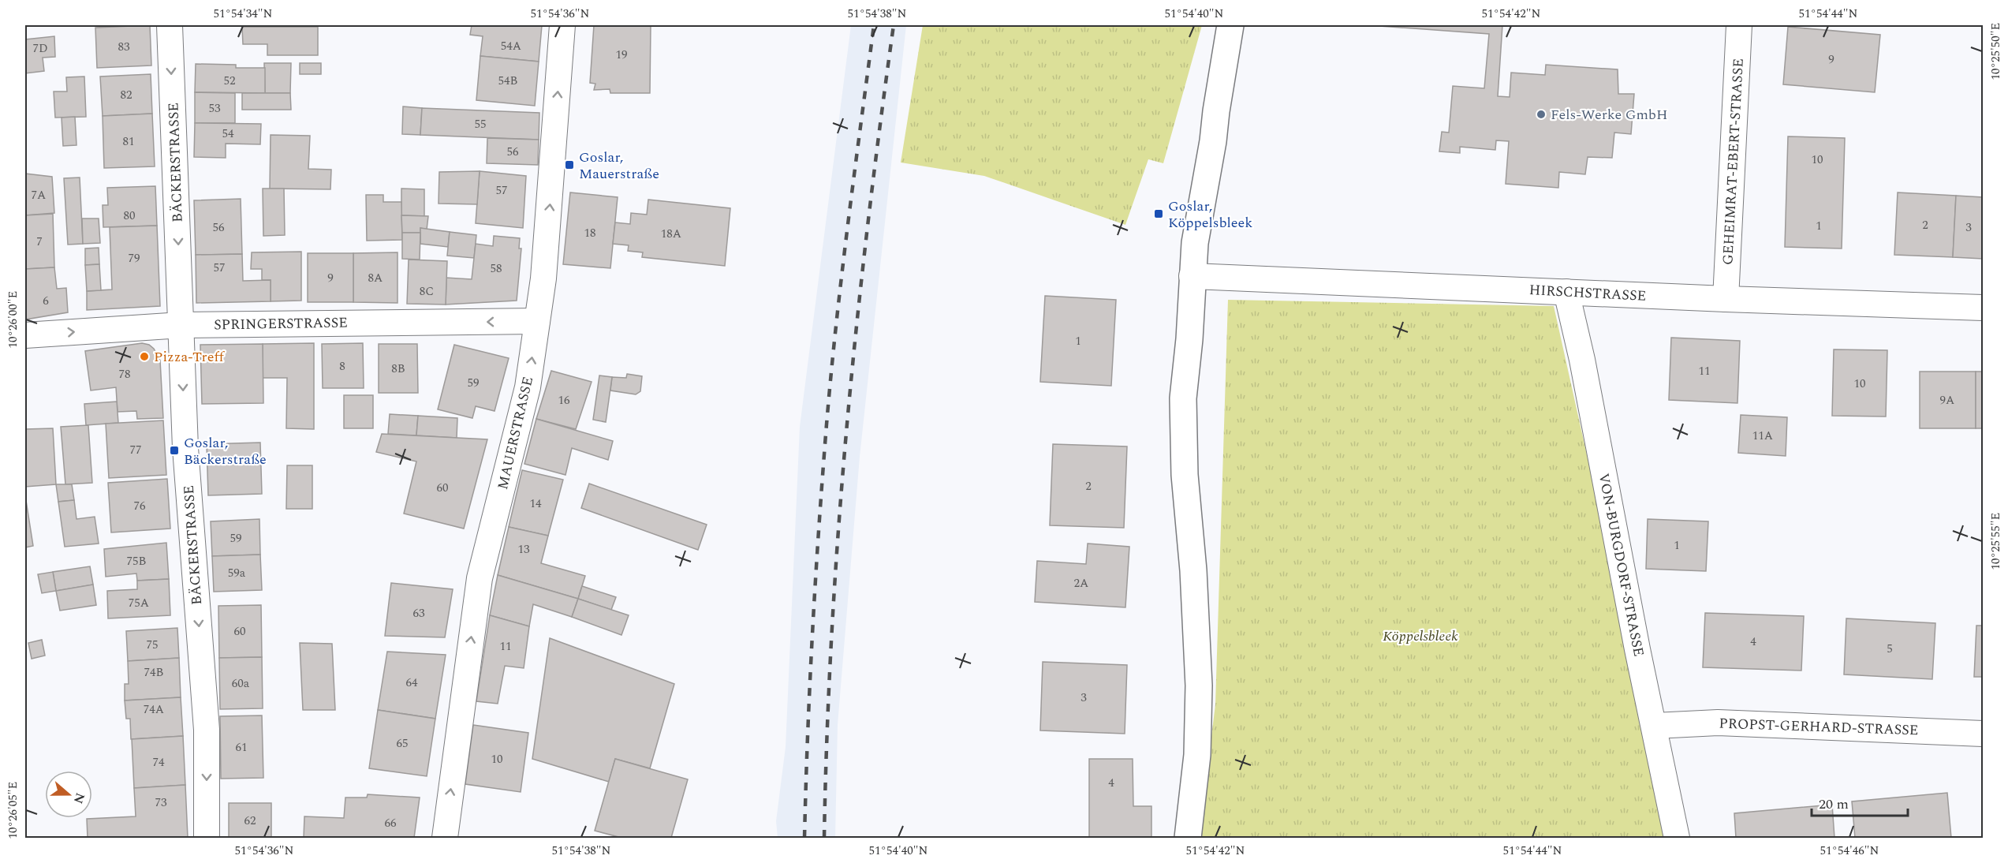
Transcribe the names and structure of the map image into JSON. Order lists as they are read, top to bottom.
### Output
{
  "streets": {
    "street": [
      "GEHEIMRAT-EBERT-STRASSE",
      "BÄCKERSTRASSE",
      "HIRSCHSTRASSE",
      "SPRINGERSTRASSE",
      "MAUERSTRASSE",
      "VON-BURGDORF-STRASSE",
      "PROPST-GERHARD-STRASSE"
    ]
  },
  "crossings": [
    ["GEHEIMRAT-EBERT-STRASSE", "HIRSCHSTRASSE"],
    ["BÄCKERSTRASSE", "SPRINGERSTRASSE"],
    ["HIRSCHSTRASSE", "VON-BURGDORF-STRASSE"],
    ["SPRINGERSTRASSE", "MAUERSTRASSE"],
    ["VON-BURGDORF-STRASSE", "PROPST-GERHARD-STRASSE"]
  ],
  "one_way": ["BÄCKERSTRASSE", "MAUERSTRASSE"],
  "parks": ["Köppelsbleek"],
  "places": {
    "other": ["Fels-Werke GmbH", "Pizza-Treff"],
    "transit": ["Goslar, Mauerstraße", "Goslar, Köppelsbleek", "Goslar, Bäckerstraße"]
  },
  "house_numbers": [
    "54A",
    "83",
    "7D",
    "19",
    "9",
    "52",
    "54B",
    "82",
    "53",
    "55",
    "54",
    "81",
    "56",
    "10",
    "57",
    "7A",
    "80",
    "2",
    "1",
    "56",
    "3",
    "18",
    "18A",
    "7",
    "79",
    "57",
    "58",
    "9",
    "8A",
    "8C",
    "6",
    "1",
    "8",
    "8B",
    "11",
    "78",
    "59",
    "10",
    "16",
    "9A",
    "11A",
    "77",
    "2",
    "60",
    "14",
    "76",
    "59",
    "1",
    "13",
    "75B",
    "59a",
    "2A",
    "75A",
    "63",
    "60",
    "4",
    "75",
    "11",
    "5",
    "74B",
    "64",
    "60a",
    "3",
    "74A",
    "65",
    "61",
    "10",
    "74",
    "4",
    "73",
    "62",
    "66"
  ],
  "scale_bar": "20 m",
  "north": "right",
  "coordinates": [
    "51°54'34\"N",
    "51°54'36\"N",
    "51°54'38\"N",
    "51°54'40\"N",
    "51°54'42\"N",
    "51°54'44\"N",
    "10°25'50\"E",
    "10°26'00\"E",
    "10°25'55\"E",
    "10°26'05\"E",
    "51°54'46\"N"
  ]
}
